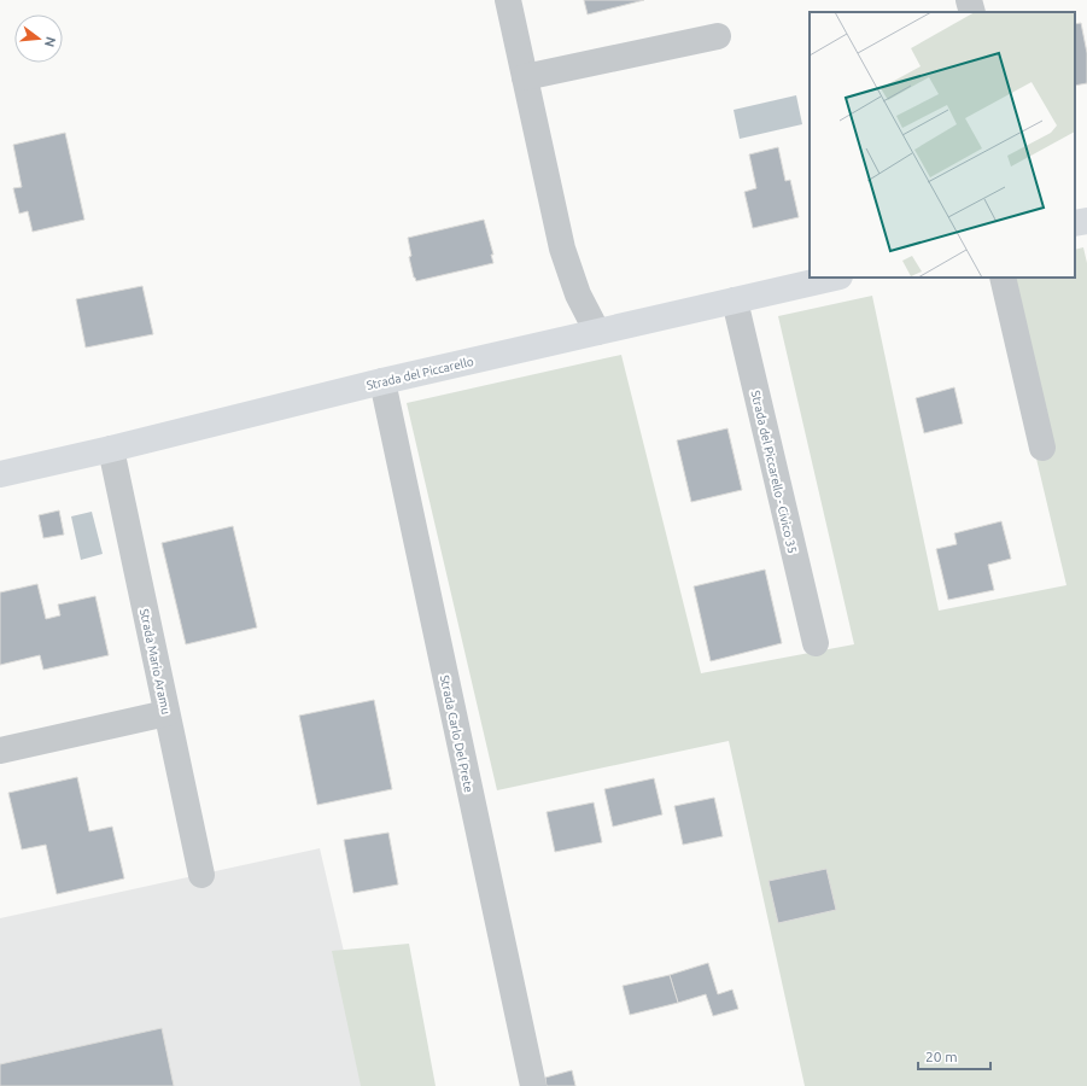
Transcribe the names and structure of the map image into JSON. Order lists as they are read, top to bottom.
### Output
{
  "streets": {
    "street": [
      "Strada del Piccarello",
      "Strada del Piccarello - Civico 35",
      "Strada Mario Aramu",
      "Strada Carlo Del Prete"
    ]
  },
  "crossings": [
    ["Strada del Piccarello", "Strada del Piccarello - Civico 35"],
    ["Strada del Piccarello", "Strada Mario Aramu"],
    ["Strada del Piccarello", "Strada Carlo Del Prete"]
  ],
  "scale_bar": "20 m",
  "north": "right"
}
